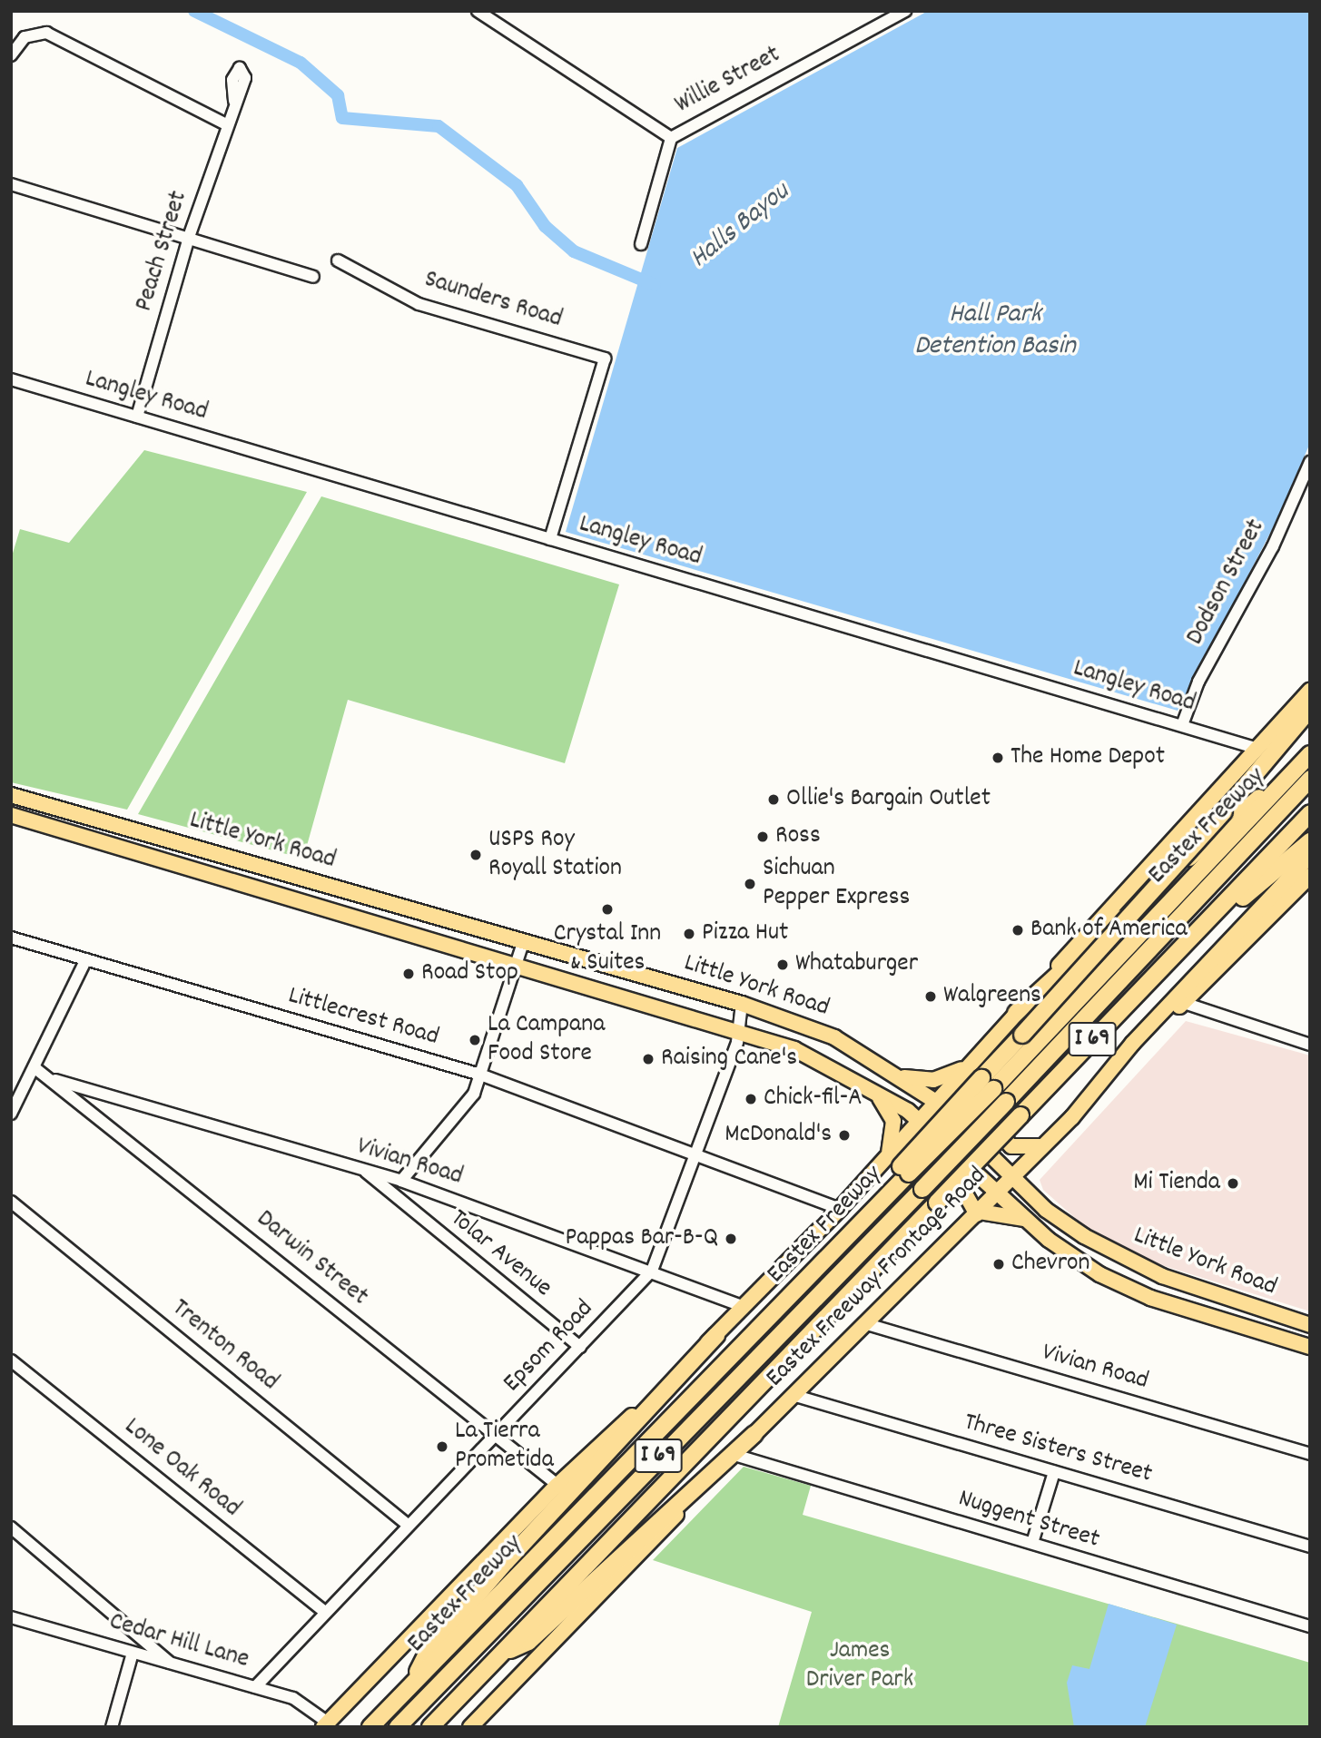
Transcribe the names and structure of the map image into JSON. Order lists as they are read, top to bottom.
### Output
{
  "streets": {
    "highway": ["Eastex Freeway", "I 69"],
    "main road": ["Little York Road", "Eastex Freeway Frontage Road"],
    "street": [
      "Willie Street",
      "Peach Street",
      "Saunders Road",
      "Langley Road",
      "Dodson Street",
      "Littlecrest Road",
      "Vivian Road",
      "Tolar Avenue",
      "Darwin Street",
      "Trenton Road",
      "Epsom Road",
      "Three Sisters Street",
      "Lone Oak Road",
      "Nuggent Street",
      "Cedar Hill Lane"
    ]
  },
  "crossings": [
    ["Peach Street", "Langley Road"],
    ["Saunders Road", "Langley Road"],
    ["Langley Road", "Dodson Street"],
    ["Little York Road", "Eastex Freeway Frontage Road"],
    ["Little York Road", "Epsom Road"],
    ["Littlecrest Road", "Epsom Road"],
    ["Vivian Road", "Tolar Avenue"],
    ["Vivian Road", "Darwin Street"],
    ["Vivian Road", "Eastex Freeway Frontage Road"],
    ["Vivian Road", "Epsom Road"],
    ["Tolar Avenue", "Epsom Road"],
    ["Darwin Street", "Epsom Road"],
    ["Eastex Freeway Frontage Road", "Three Sisters Street"],
    ["Eastex Freeway Frontage Road", "Nuggent Street"],
    ["Trenton Road", "Epsom Road"],
    ["Epsom Road", "Lone Oak Road"],
    ["Epsom Road", "Cedar Hill Lane"]
  ],
  "water": ["Halls Bayou", "Hall Park Detention Basin"],
  "parks": ["James Driver Park"],
  "places": [
    "The Home Depot",
    "Ollie's Bargain Outlet",
    "Ross",
    "USPS Roy Royall Station",
    "Sichuan Pepper Express",
    "Crystal Inn & Suites",
    "Bank of America",
    "Pizza Hut",
    "Whataburger",
    "Road Stop",
    "Walgreens",
    "La Campana Food Store",
    "Raising Cane's",
    "Chick-fil-A",
    "McDonald's",
    "Mi Tienda",
    "Pappas Bar-B-Q",
    "Chevron",
    "La Tierra Prometida"
  ]
}
